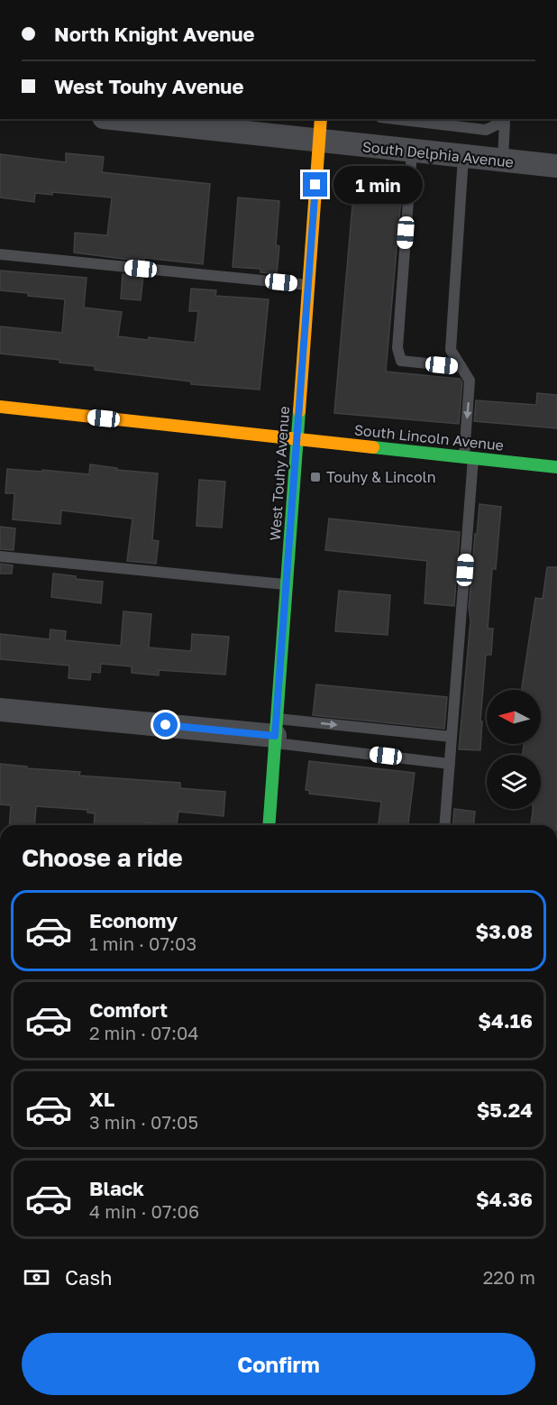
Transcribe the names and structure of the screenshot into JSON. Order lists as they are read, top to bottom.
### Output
{
  "streets": {
    "main road": ["South Lincoln Avenue", "West Touhy Avenue"],
    "street": ["South Delphia Avenue"]
  },
  "crossings": [
    ["South Delphia Avenue", "West Touhy Avenue"],
    ["South Lincoln Avenue", "West Touhy Avenue"]
  ],
  "places": {
    "transit": ["Touhy & Lincoln"]
  },
  "north": "left",
  "page": {
    "banner": ["North Knight Avenue", "West Touhy Avenue"],
    "bubble": "1 min",
    "heading": "Choose a ride",
    "list": [
      {
        "name": "Economy",
        "note": "1 min · 07:03",
        "value": "$3.08"
      },
      {
        "name": "Comfort",
        "note": "2 min · 07:04",
        "value": "$4.16"
      },
      {
        "name": "XL",
        "note": "3 min · 07:05",
        "value": "$5.24"
      },
      {
        "name": "Black",
        "note": "4 min · 07:06",
        "value": "$4.36"
      }
    ],
    "pay": ["Cash", "220 m"],
    "buttons": "Confirm"
  }
}
